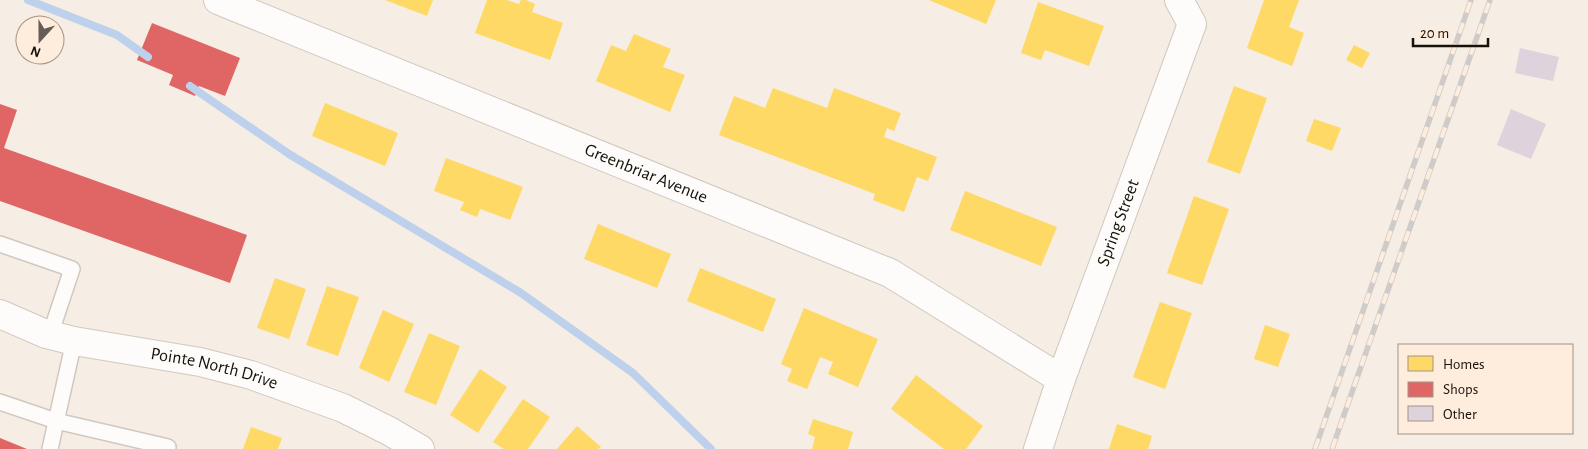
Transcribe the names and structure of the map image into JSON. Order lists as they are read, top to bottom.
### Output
{
  "streets": {
    "street": ["Greenbriar Avenue", "Spring Street", "Pointe North Drive"]
  },
  "crossings": [
    ["Greenbriar Avenue", "Spring Street"]
  ],
  "legend": ["Homes", "Shops", "Other"],
  "scale_bar": "20 m",
  "north": "bottom"
}
